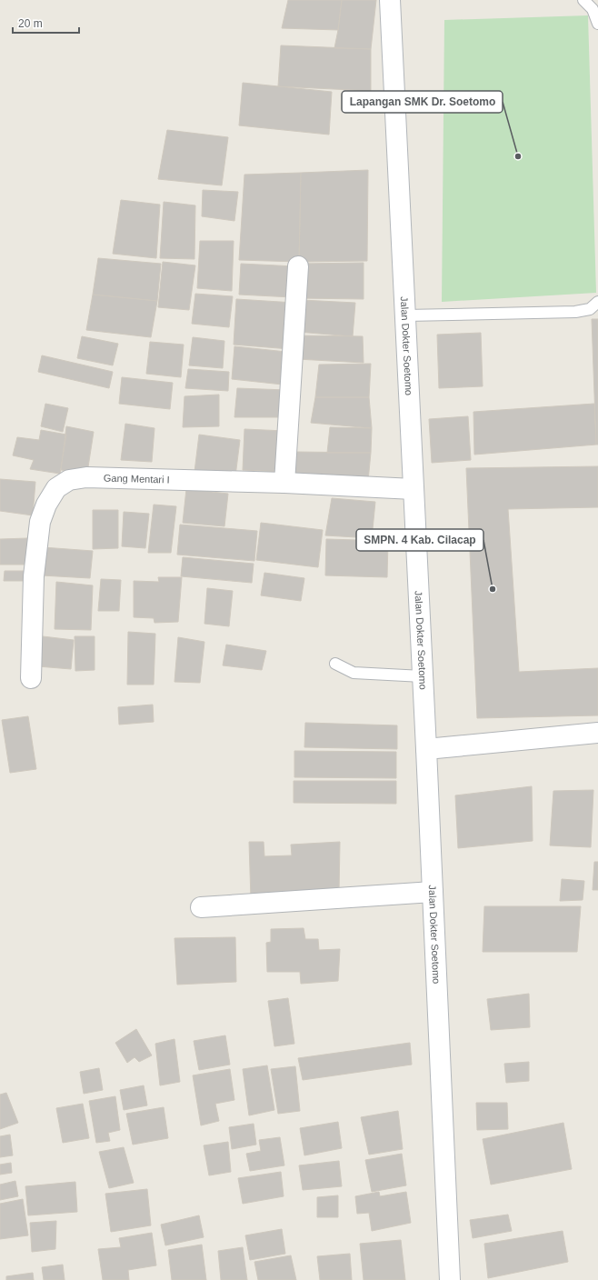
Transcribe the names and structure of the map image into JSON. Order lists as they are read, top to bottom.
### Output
{
  "streets": {
    "street": ["Jalan Dokter Soetomo", "Gang Mentari I"]
  },
  "crossings": [
    ["Jalan Dokter Soetomo", "Gang Mentari I"]
  ],
  "places": ["Lapangan SMK Dr. Soetomo", "SMPN. 4 Kab. Cilacap"],
  "scale_bar": "20 m"
}
